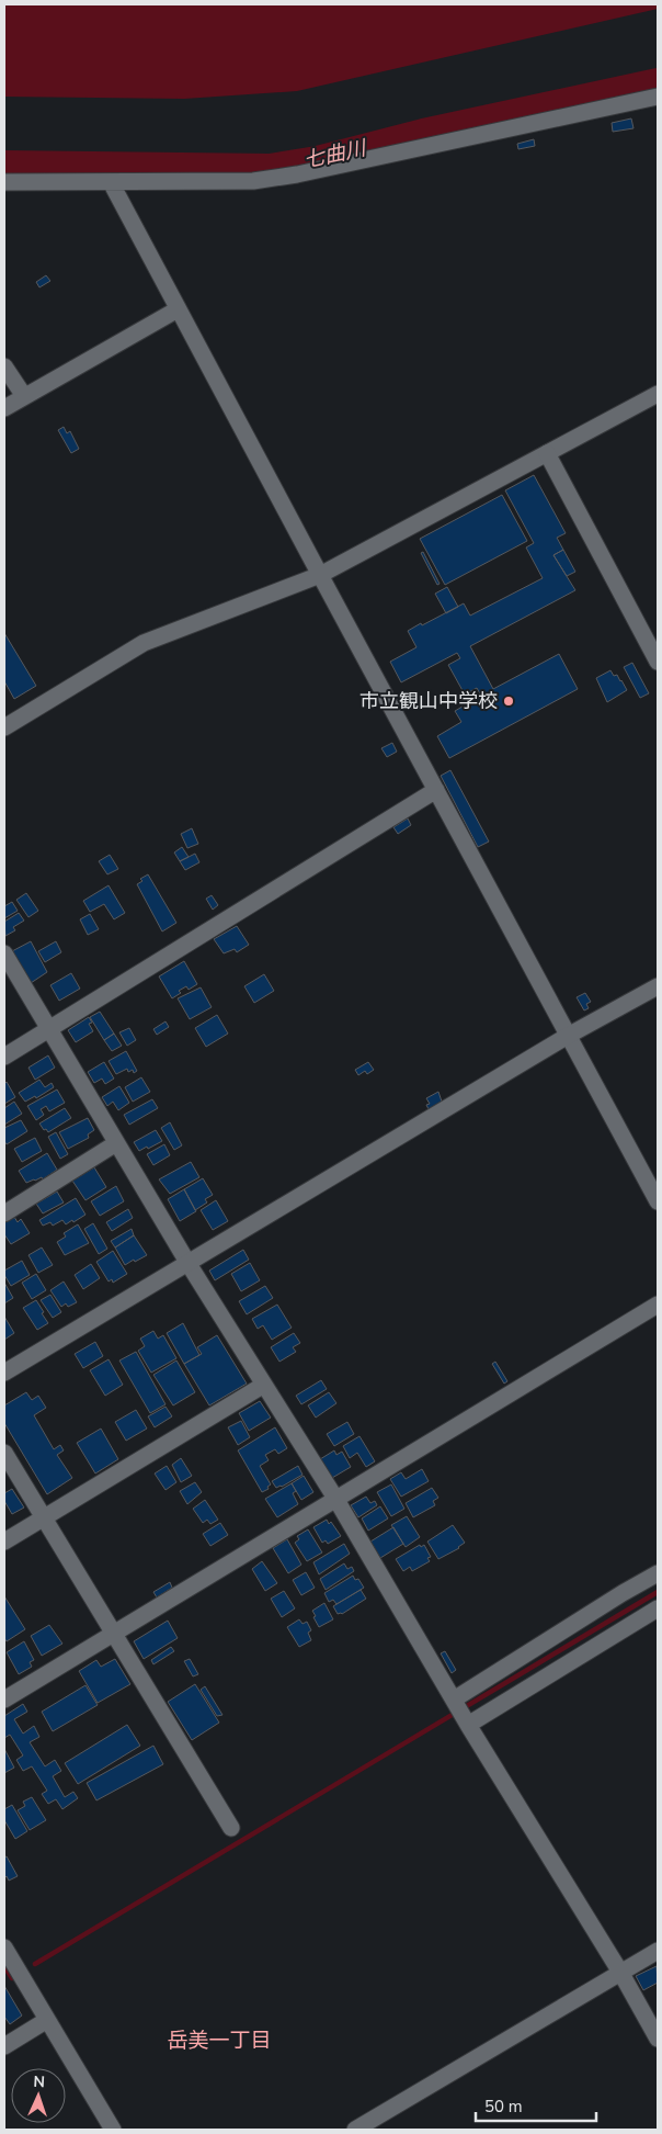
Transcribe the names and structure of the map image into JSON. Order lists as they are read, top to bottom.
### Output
{
  "districts": ["岳美一丁目"],
  "water": ["七曲川"],
  "places": ["市立観山中学校"],
  "scale_bar": "50 m",
  "north": "top"
}
